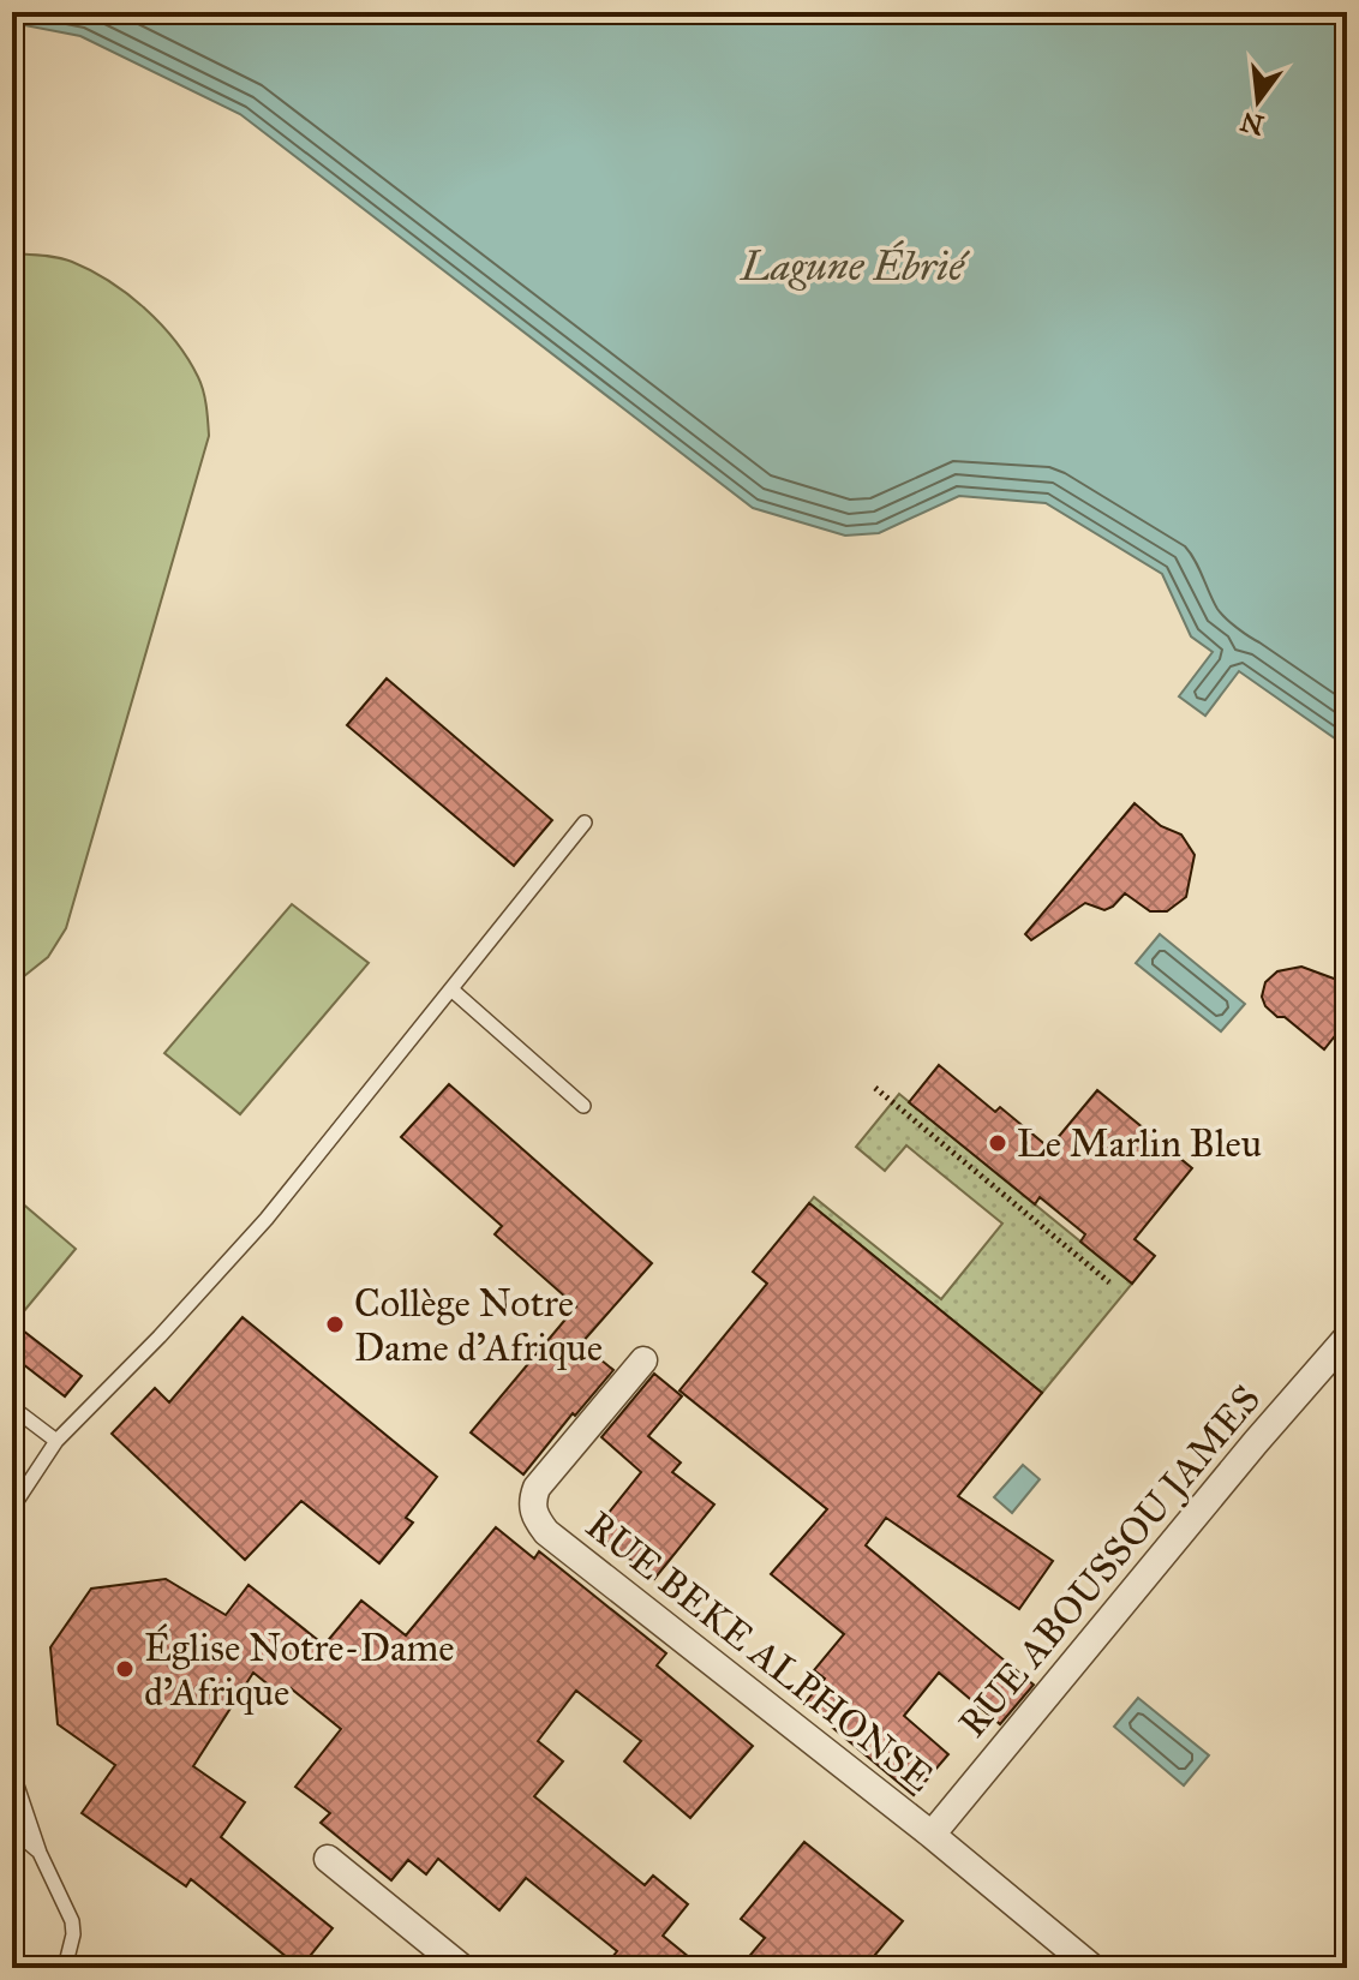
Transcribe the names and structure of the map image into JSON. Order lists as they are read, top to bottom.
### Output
{
  "streets": {
    "street": ["RUE ABOUSSOU JAMES", "RUE BEKE ALPHONSE"]
  },
  "crossings": [
    ["RUE ABOUSSOU JAMES", "RUE BEKE ALPHONSE"]
  ],
  "water": ["Lagune Ébrié"],
  "places": ["Le Marlin Bleu", "Collège Notre Dame d'Afrique", "Église Notre-Dame d'Afrique"],
  "north": "bottom"
}
